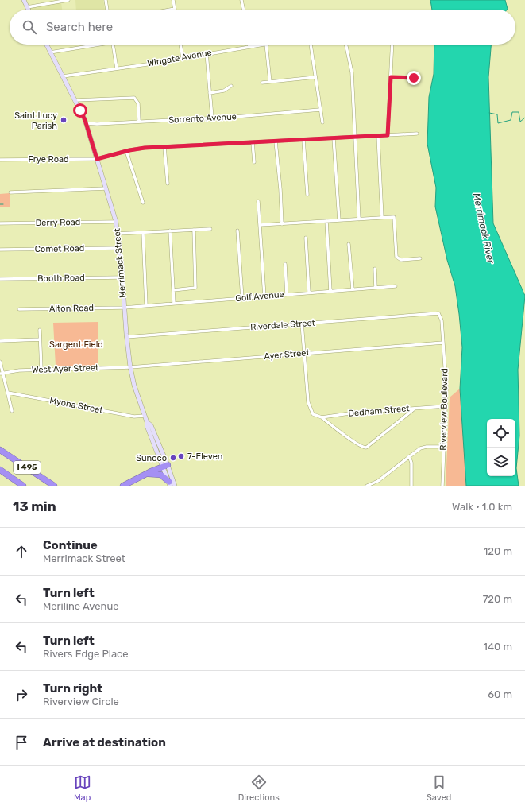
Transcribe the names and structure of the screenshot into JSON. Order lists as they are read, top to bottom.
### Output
{
  "streets": {
    "highway": ["I 495"],
    "main road": ["Merrimack Street"],
    "street": [
      "Wingate Avenue",
      "Sorrento Avenue",
      "Frye Road",
      "Derry Road",
      "Comet Road",
      "Booth Road",
      "Golf Avenue",
      "Alton Road",
      "Riverdale Street",
      "Ayer Street",
      "West Ayer Street",
      "Myona Street",
      "Riverview Boulevard",
      "Dedham Street"
    ]
  },
  "crossings": [
    ["Wingate Avenue", "Merrimack Street"],
    ["Sorrento Avenue", "Merrimack Street"],
    ["Frye Road", "Merrimack Street"],
    ["Derry Road", "Merrimack Street"],
    ["Comet Road", "Merrimack Street"],
    ["Merrimack Street", "Booth Road"],
    ["Merrimack Street", "Golf Avenue"],
    ["Merrimack Street", "Alton Road"],
    ["Merrimack Street", "Riverdale Street"],
    ["Merrimack Street", "Ayer Street"],
    ["Merrimack Street", "West Ayer Street"],
    ["Merrimack Street", "Myona Street"],
    ["Golf Avenue", "Alton Road"],
    ["Riverdale Street", "Riverview Boulevard"],
    ["Ayer Street", "West Ayer Street"],
    ["Ayer Street", "Riverview Boulevard"],
    ["Ayer Street", "Dedham Street"],
    ["Riverview Boulevard", "Dedham Street"]
  ],
  "water": ["Merrimack River"],
  "parks": ["Sargent Field"],
  "places": ["Saint Lucy Parish", "7-Eleven", "Sunoco"],
  "page": {
    "search": "Search here",
    "heading": ["13 min", "Walk · 1.0 km"],
    "list": [
      ["Continue", "Merrimack Street", "120 m"],
      ["Turn left", "Meriline Avenue", "720 m"],
      ["Turn left", "Rivers Edge Place", "140 m"],
      ["Turn right", "Riverview Circle", "60 m"],
      "Arrive at destination"
    ],
    "nav": ["Map", "Directions", "Saved"]
  }
}
